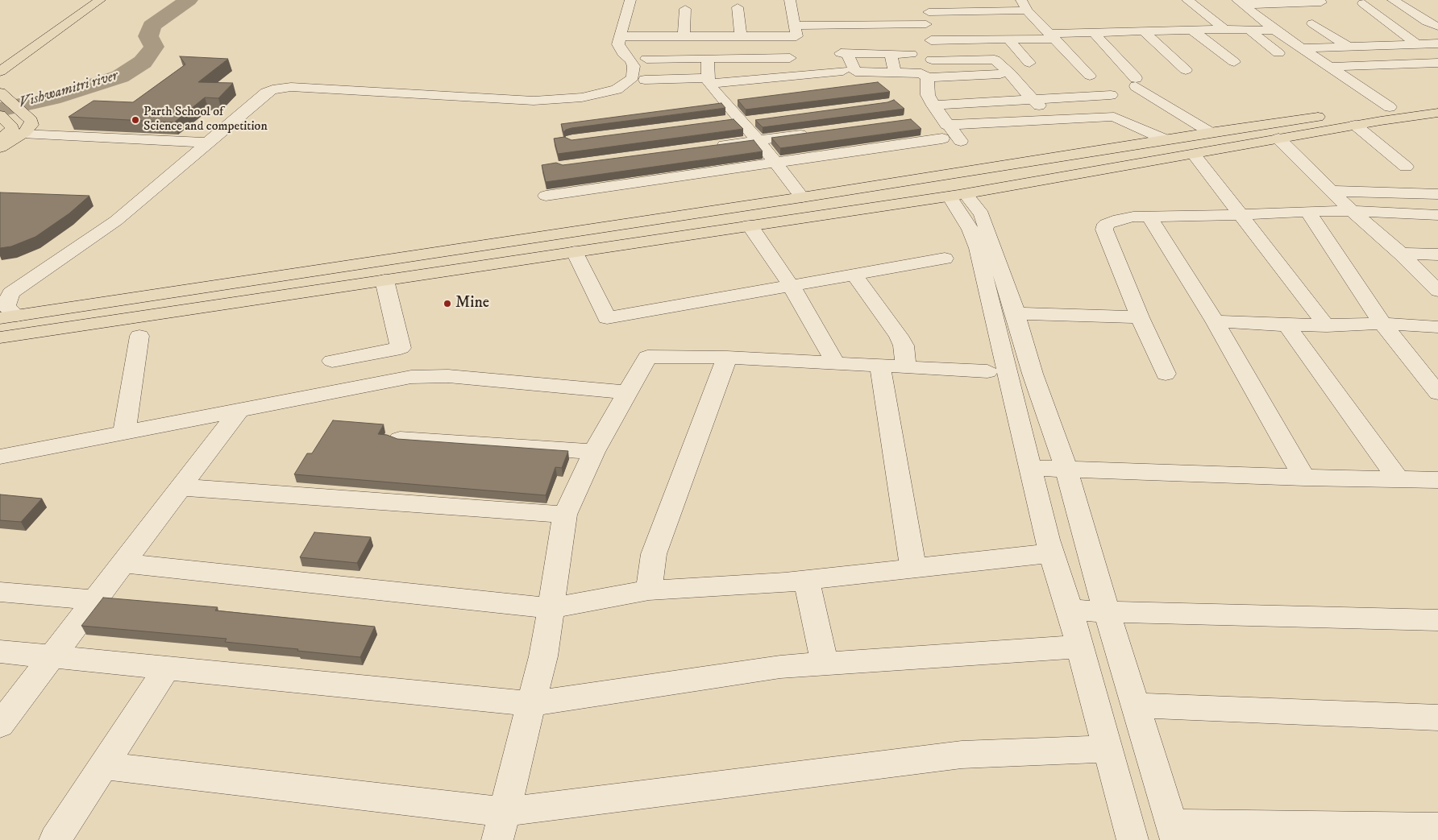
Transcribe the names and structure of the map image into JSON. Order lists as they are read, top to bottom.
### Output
{
  "water": ["Vishwamitri river"],
  "places": ["Parth School of Science and competition", "Mine"]
}
